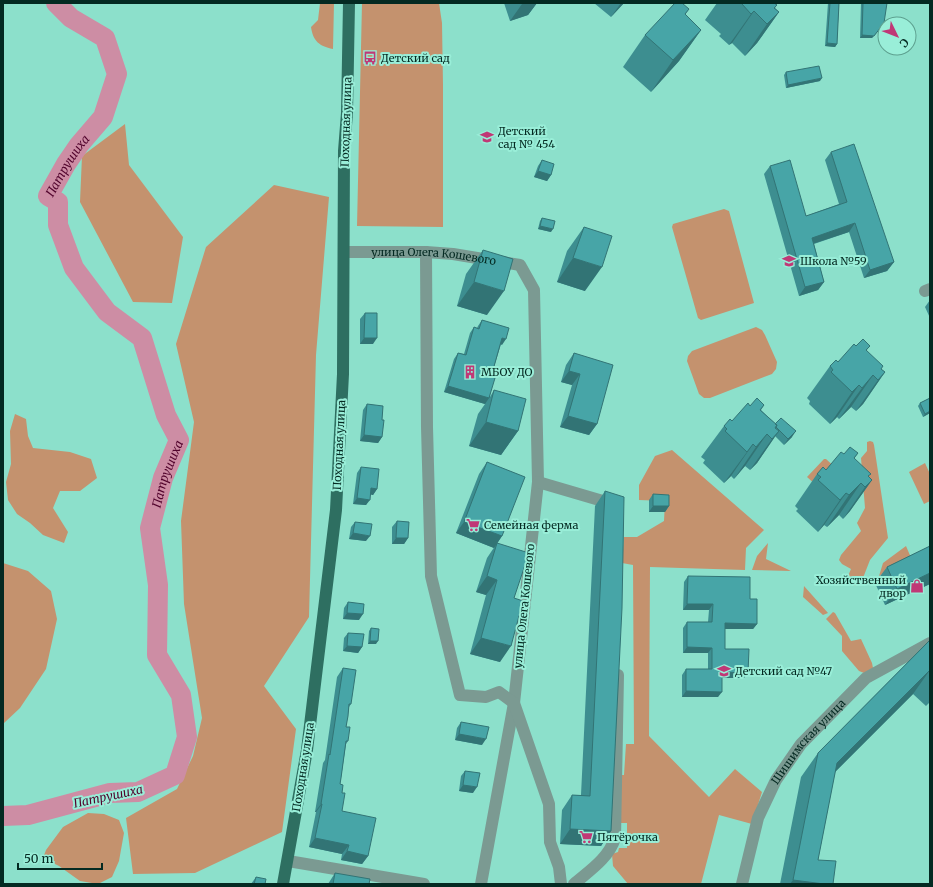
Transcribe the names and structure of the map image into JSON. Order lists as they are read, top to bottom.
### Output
{
  "streets": {
    "main road": ["Походная улица"],
    "street": ["улица Олега Кошевого", "Шишимская улица"]
  },
  "crossings": [
    ["Походная улица", "улица Олега Кошевого"]
  ],
  "water": ["Патрушиха"],
  "places": {
    "bus stop": ["Детский сад"],
    "school or university": ["Детский сад № 454", "Школа №59", "Детский сад №47"],
    "building": ["МБОУ ДО"],
    "supermarket": ["Семейная ферма", "Пятёрочка"],
    "shop": ["Хозяйственный двор"]
  },
  "scale_bar": "50 m",
  "north": "bottom right"
}
